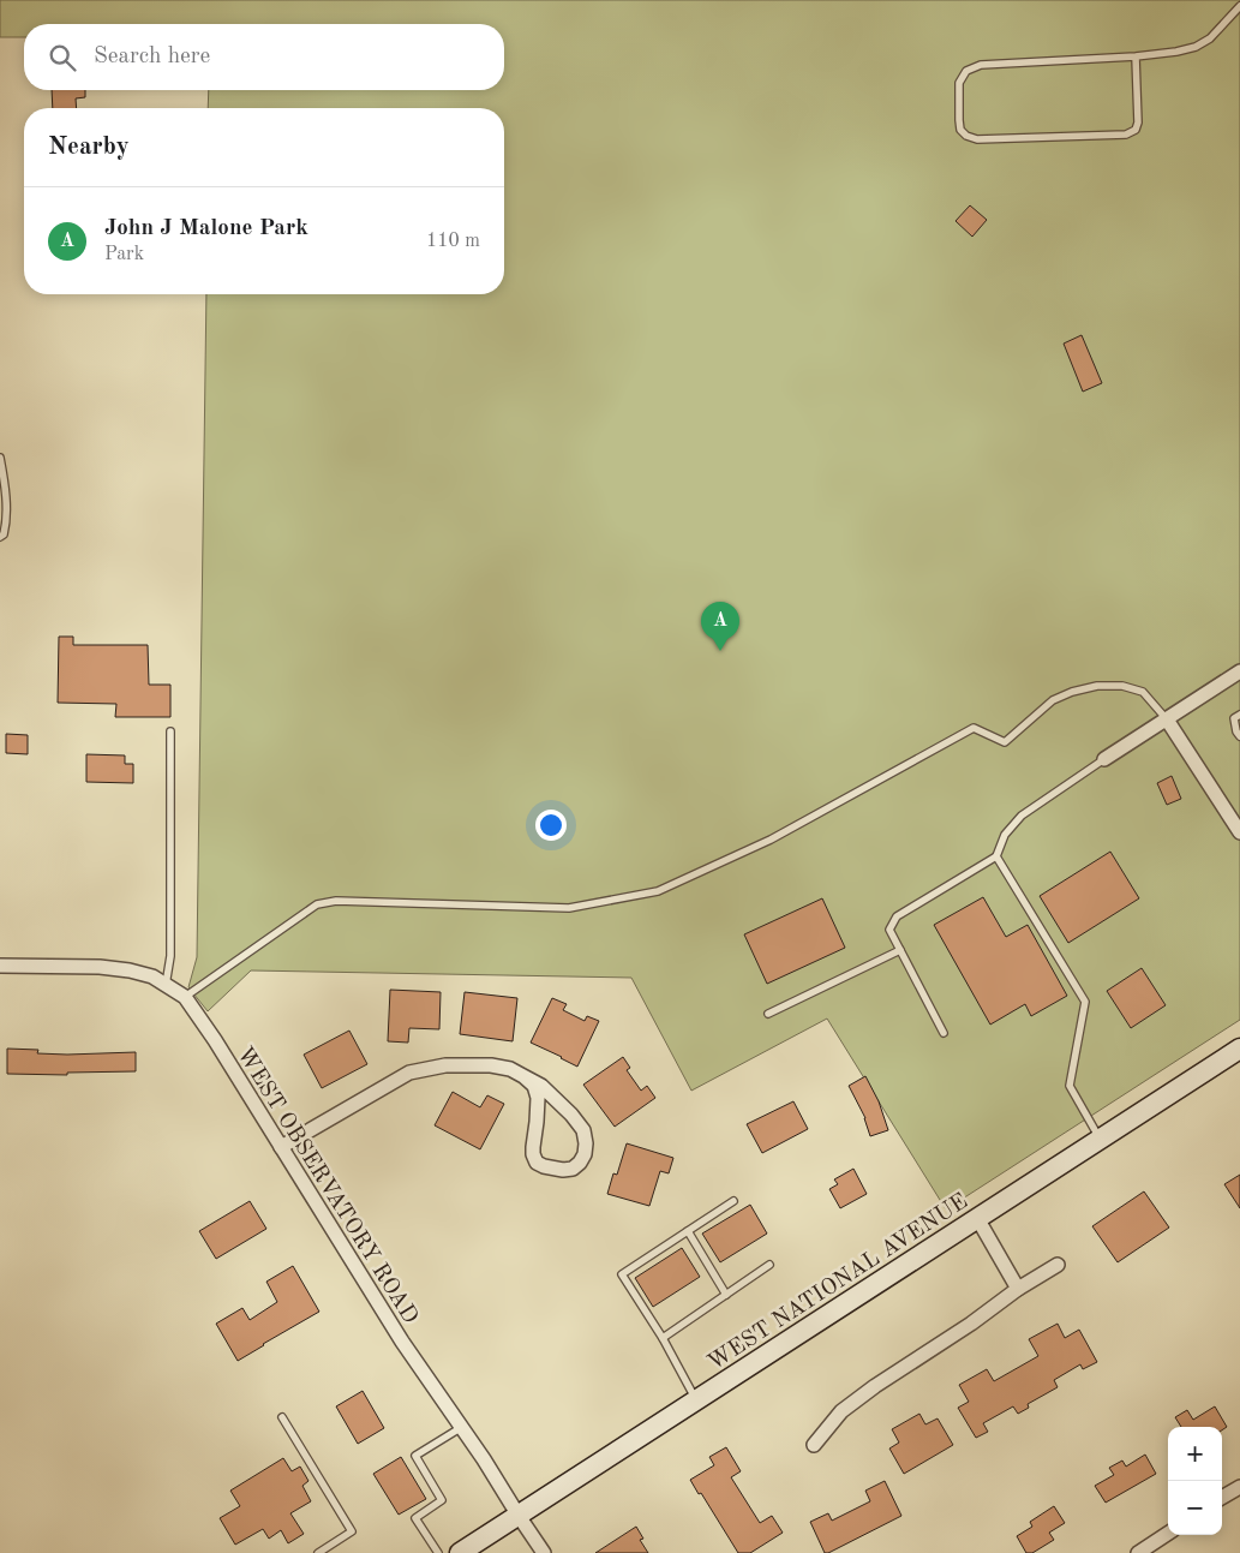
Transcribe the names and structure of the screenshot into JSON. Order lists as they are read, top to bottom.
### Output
{
  "streets": {
    "main road": ["WEST NATIONAL AVENUE"],
    "street": ["WEST OBSERVATORY ROAD"]
  },
  "crossings": [
    ["WEST OBSERVATORY ROAD", "WEST NATIONAL AVENUE"]
  ],
  "page": {
    "search": "Search here",
    "heading": "Nearby",
    "list": [
      {
        "mark": "A",
        "name": "John J Malone Park",
        "note": "Park",
        "value": "110 m"
      }
    ],
    "pins": "A",
    "map_buttons": ["+", "−"]
  }
}
